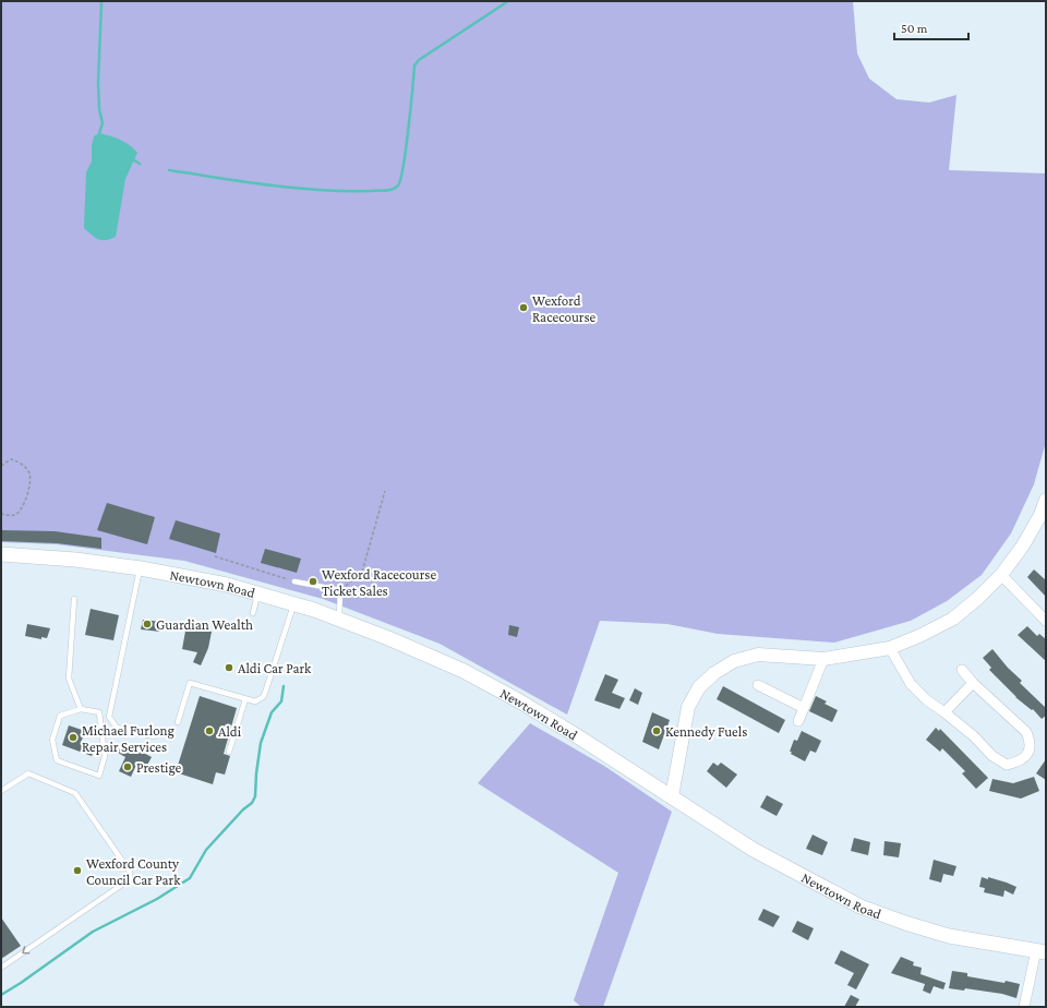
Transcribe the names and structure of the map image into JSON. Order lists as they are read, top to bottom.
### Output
{
  "streets": {
    "main road": ["Newtown Road"]
  },
  "places": [
    "Wexford Racecourse",
    "Wexford Racecourse Ticket Sales",
    "Guardian Wealth",
    "Aldi Car Park",
    "Aldi",
    "Kennedy Fuels",
    "Michael Furlong Repair Services",
    "Prestige",
    "Wexford County Council Car Park"
  ],
  "scale_bar": "50 m"
}
